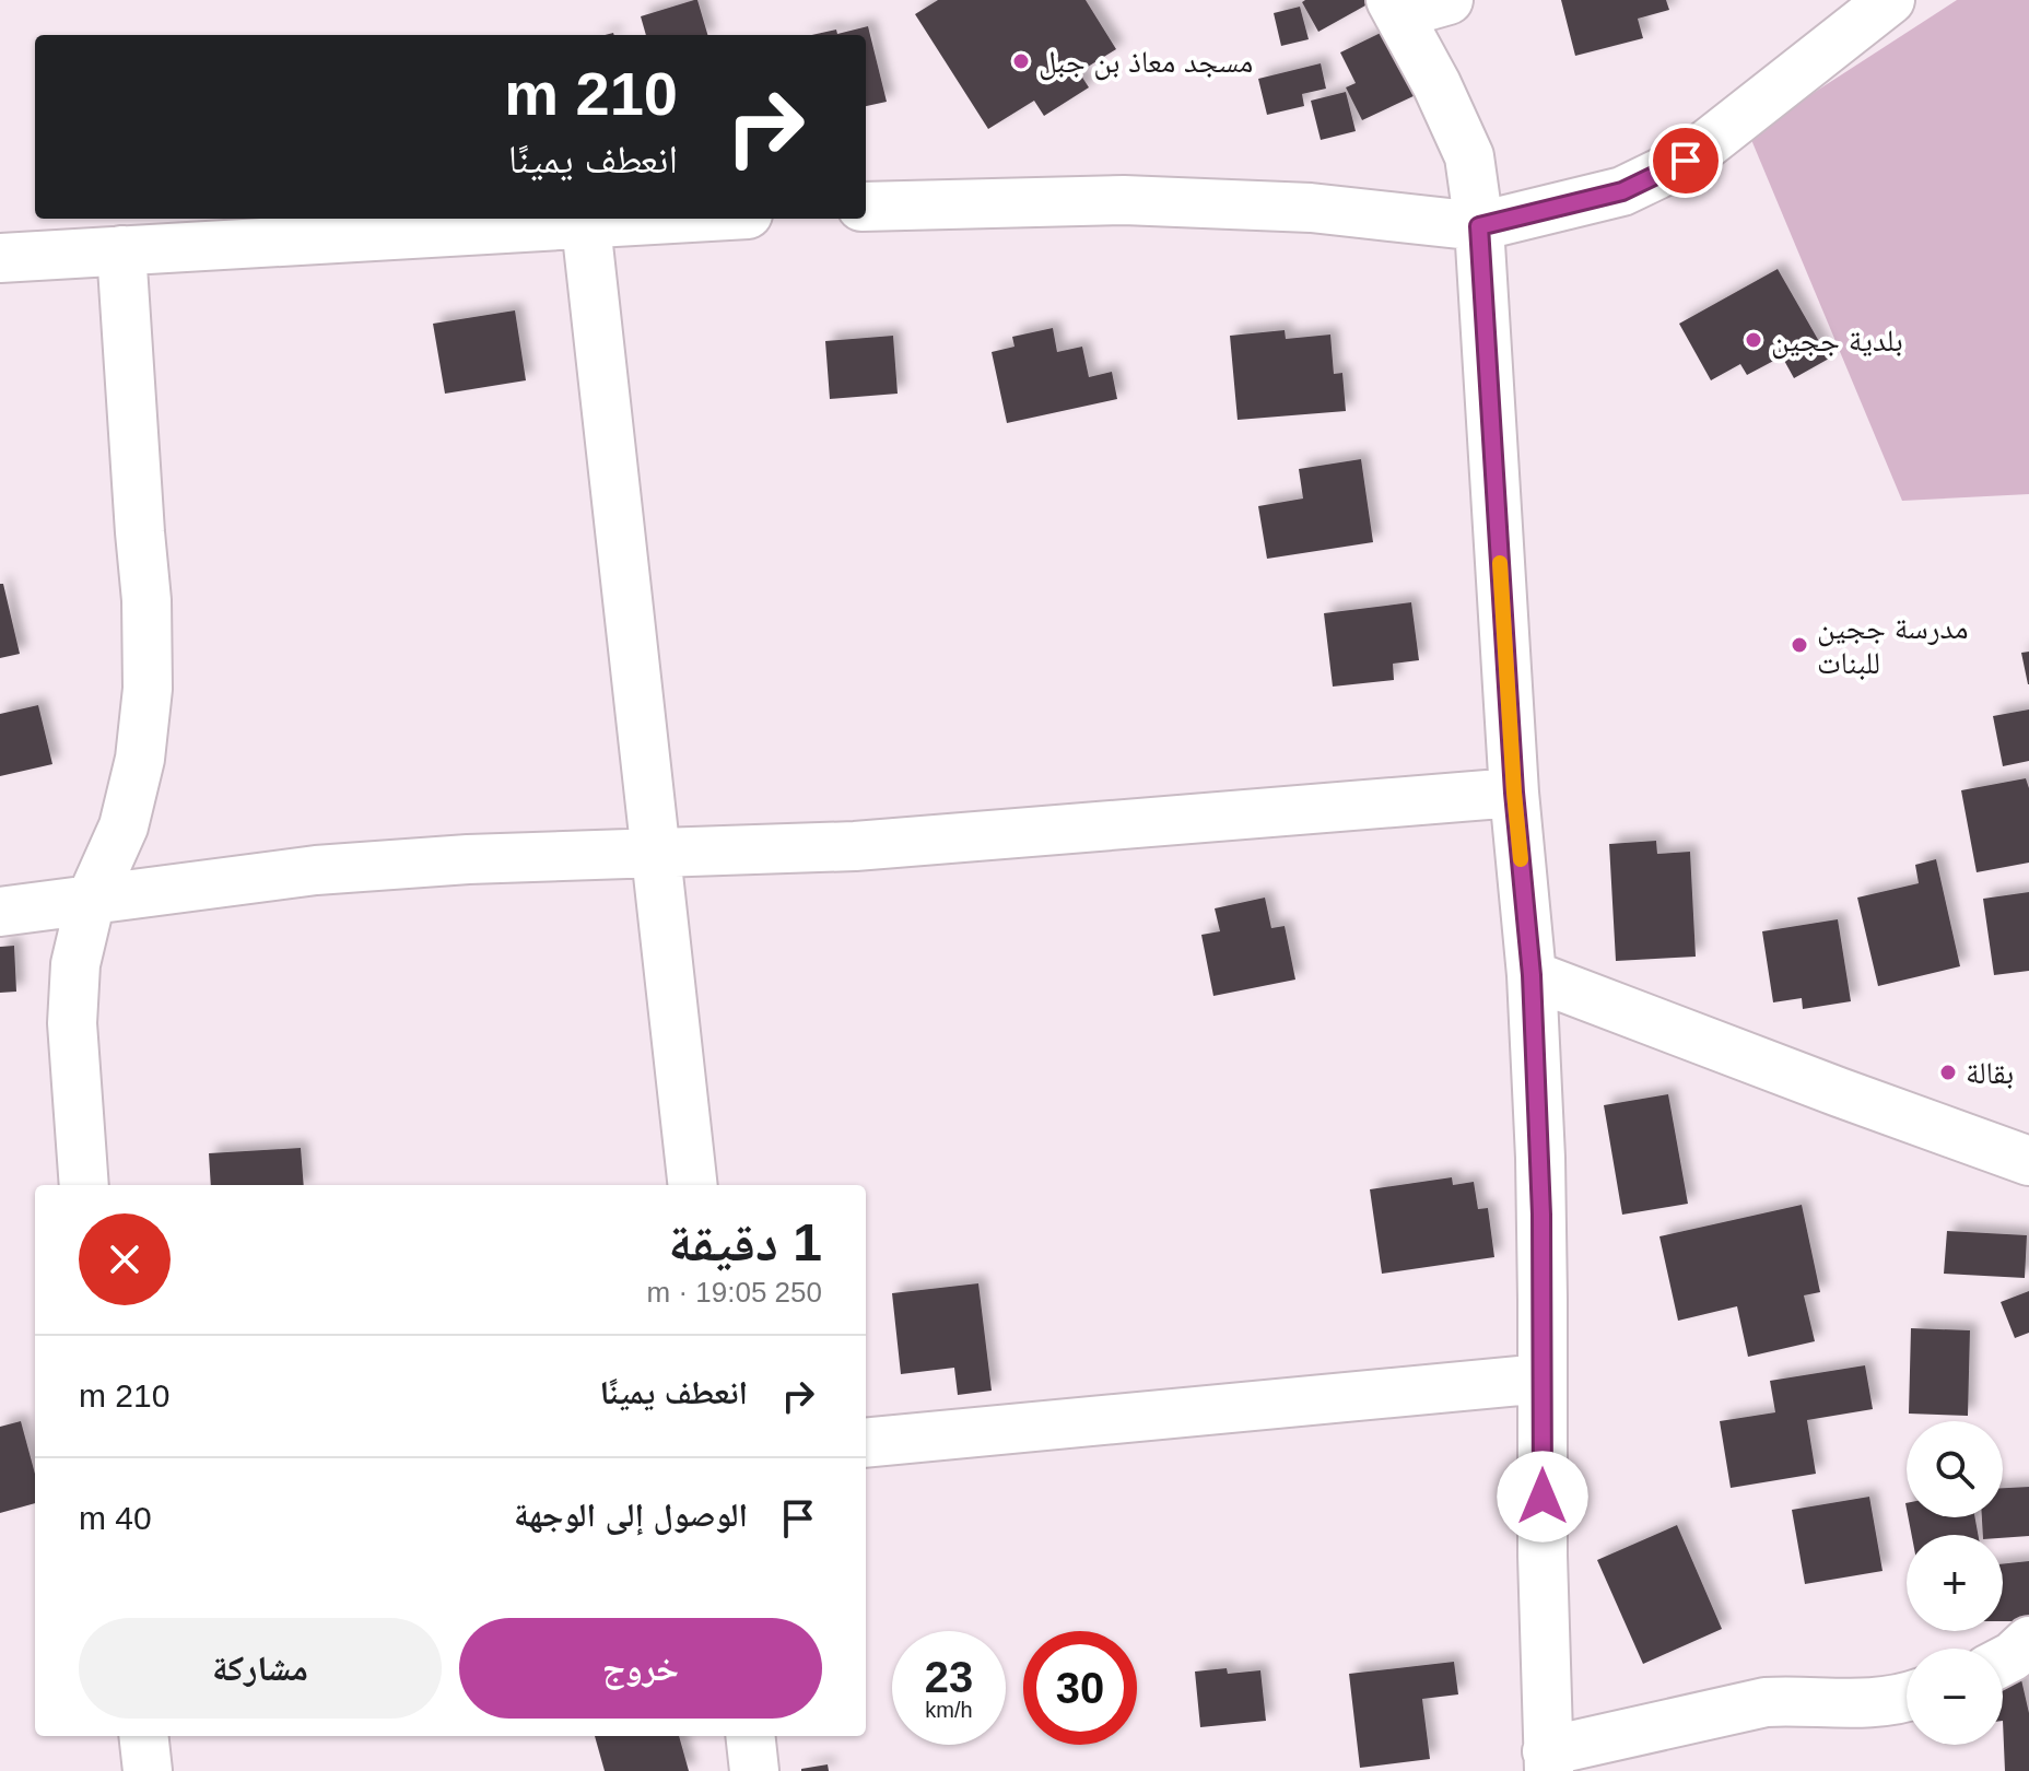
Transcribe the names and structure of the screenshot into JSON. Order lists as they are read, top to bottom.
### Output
{
  "places": [
    "مسجد معاذ بن جبل",
    "بلدية ججين",
    "مدرسة ججين للبنات",
    "بقالة"
  ],
  "page": {
    "turn": ["210 m", "انعطف يمينًا"],
    "heading": ["1 دقيقة", "250 m · 19:05"],
    "list": [
      {
        "name": "انعطف يمينًا",
        "value": "210 m"
      },
      {
        "name": "الوصول إلى الوجهة",
        "value": "40 m"
      }
    ],
    "map_buttons": ["+", "−"],
    "buttons": ["خروج", "مشاركة"],
    "speed": "23 km/h",
    "limit": "30"
  }
}
